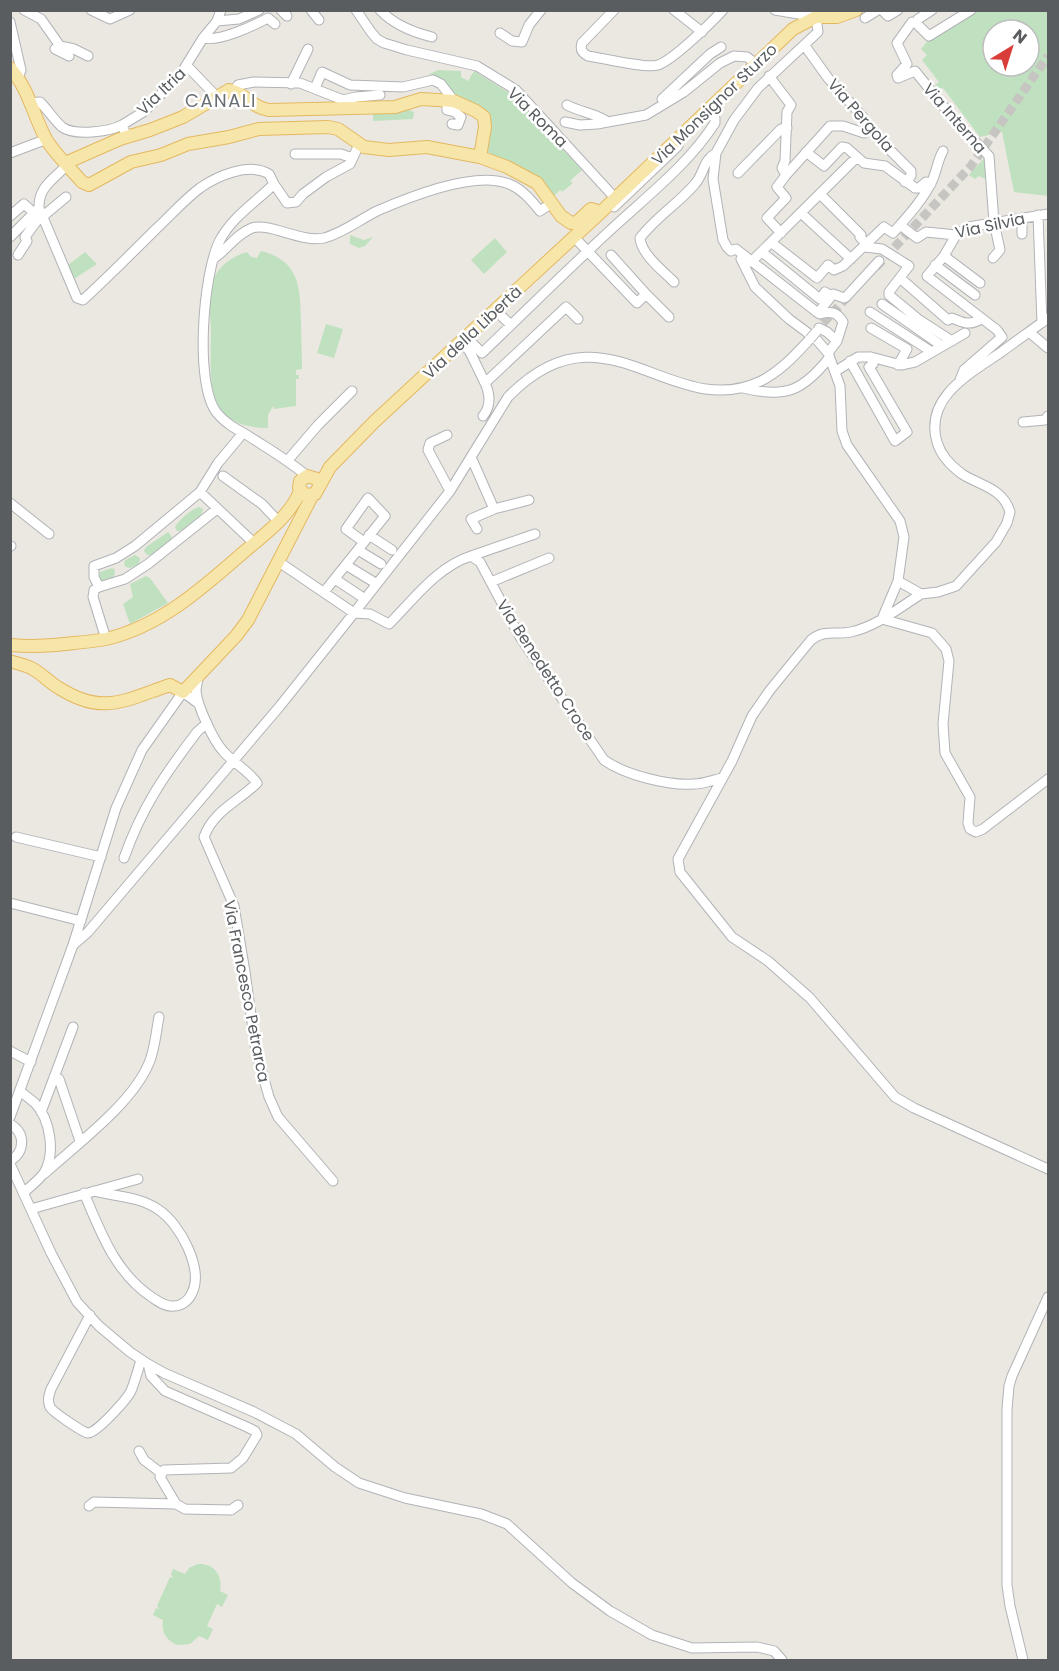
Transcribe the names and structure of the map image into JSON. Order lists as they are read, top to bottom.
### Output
{
  "streets": {
    "main road": ["Via Monsignor Sturzo", "Via della Libertà"],
    "street": [
      "Via Itria",
      "Via Pergola",
      "Via Roma",
      "Via Interna",
      "Via Silvia",
      "Via Benedetto Croce",
      "Via Francesco Petrarca"
    ]
  },
  "crossings": [
    ["Via Monsignor Sturzo", "Via Roma"],
    ["Via Monsignor Sturzo", "Via della Libertà"],
    ["Via Roma", "Via della Libertà"],
    ["Via Interna", "Via Silvia"]
  ],
  "districts": ["CANALI"],
  "north": "top right"
}
